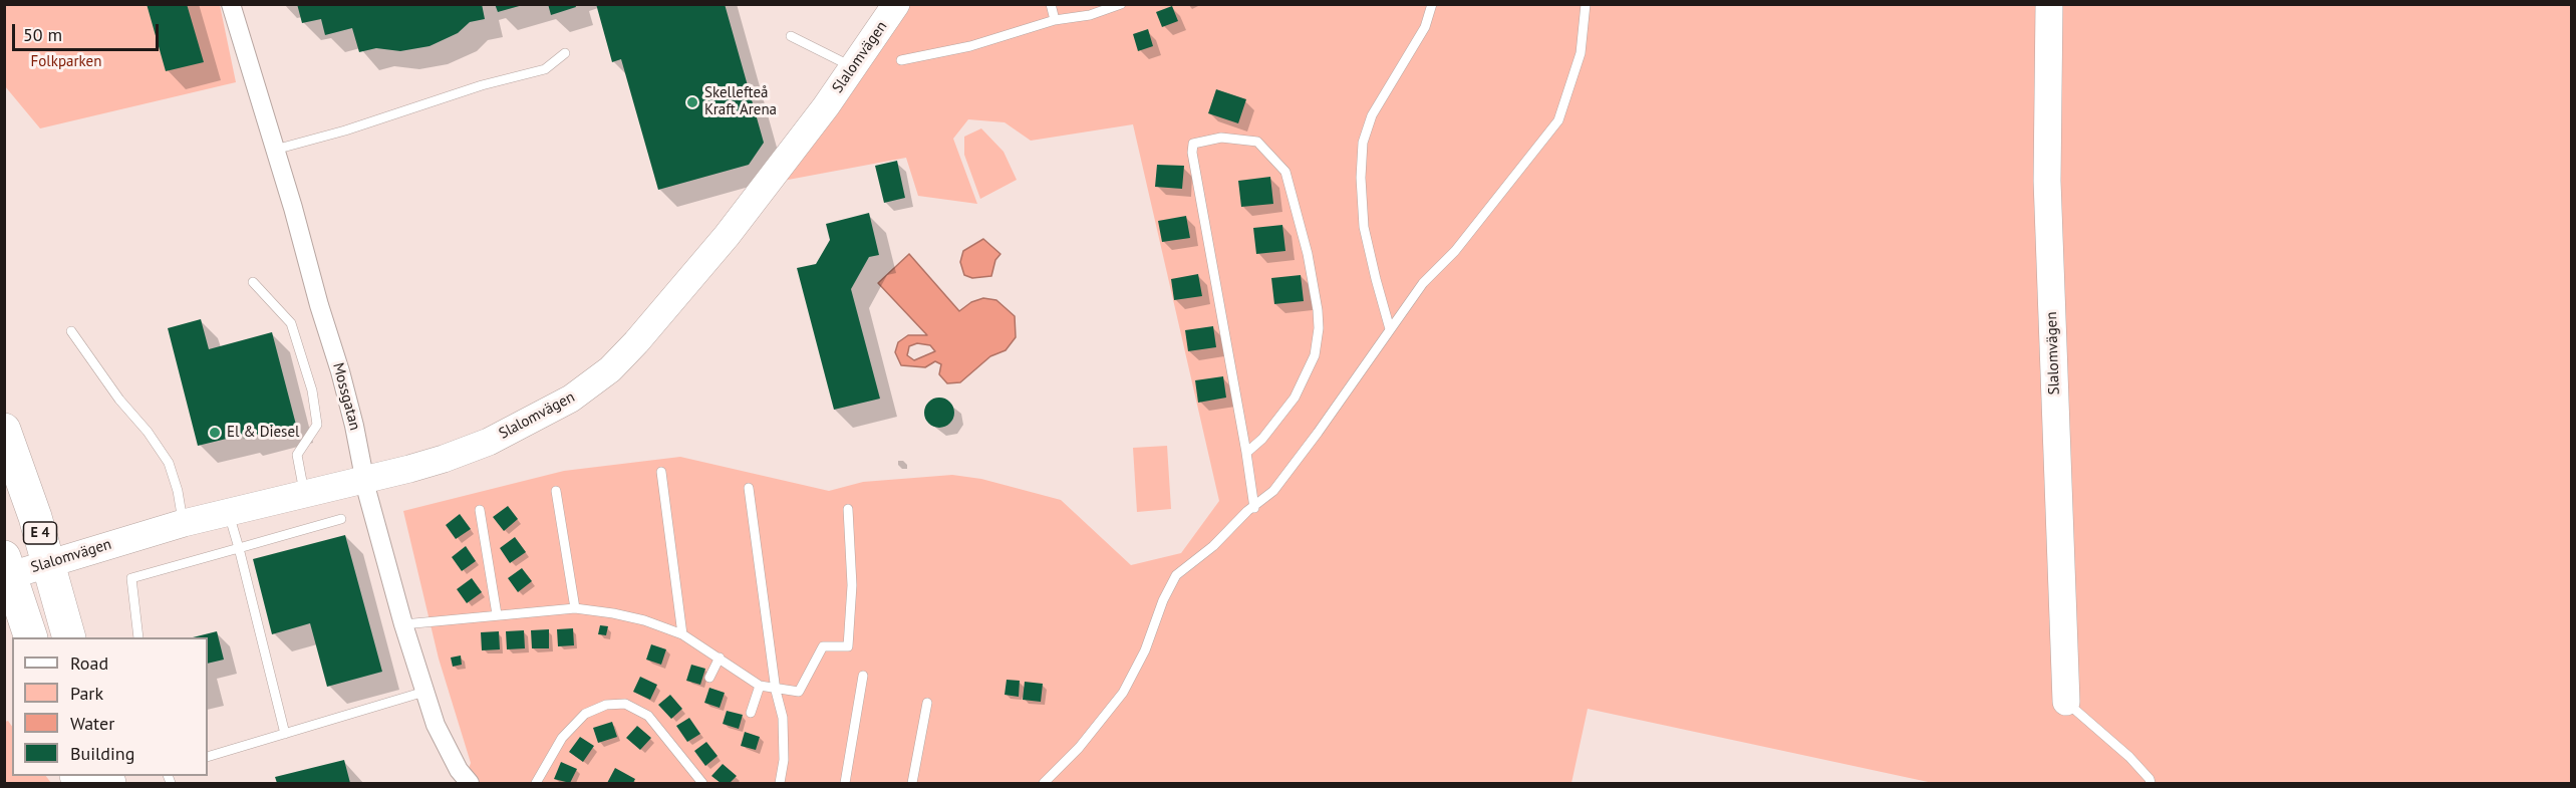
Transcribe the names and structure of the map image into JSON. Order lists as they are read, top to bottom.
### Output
{
  "streets": {
    "highway": ["E 4"],
    "street": ["Slalomvägen", "Mossgatan"]
  },
  "crossings": [
    ["Slalomvägen", "Mossgatan"],
    ["Slalomvägen", "E 4"]
  ],
  "parks": ["Folkparken"],
  "places": ["Skellefteå Kraft Arena", "El & Diesel"],
  "legend": [
    "Road",
    "Park",
    "Water",
    "Building"
  ],
  "scale_bar": "50 m"
}
